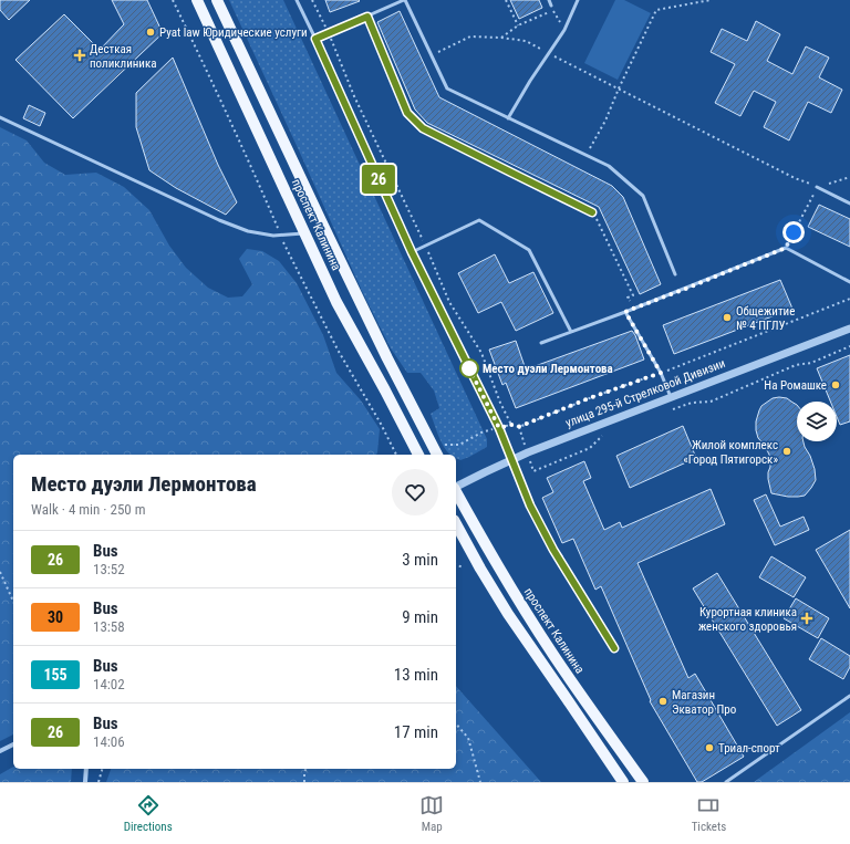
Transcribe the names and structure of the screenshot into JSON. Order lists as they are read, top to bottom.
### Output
{
  "streets": {
    "main road": ["проспект Калинина"],
    "street": ["улица 295-й Стрелковой Дивизии"]
  },
  "places": {
    "other": [
      "Pyat law Юридические услуги",
      "Общежитие № 4 ПГЛУ",
      "Место дуэли Лермонтова",
      "На Ромашке",
      "Жилой комплекс «Город Пятигорск»",
      "Магазин Экватор Про",
      "Триал-спорт"
    ],
    "health": ["Десткая поликлиника", "Курортная клиника женского здоровья"]
  },
  "lines": ["bus line 26"],
  "page": {
    "on_map": "26",
    "heading": ["Место дуэли Лермонтова", "Walk · 4 min · 250 m"],
    "list": [
      {
        "mark": "26",
        "name": "Bus",
        "note": "13:52",
        "value": "3 min"
      },
      {
        "mark": "30",
        "name": "Bus",
        "note": "13:58",
        "value": "9 min"
      },
      {
        "mark": "155",
        "name": "Bus",
        "note": "14:02",
        "value": "13 min"
      },
      {
        "mark": "26",
        "name": "Bus",
        "note": "14:06",
        "value": "17 min"
      }
    ],
    "tabs": ["Directions", "Map", "Tickets"]
  }
}
